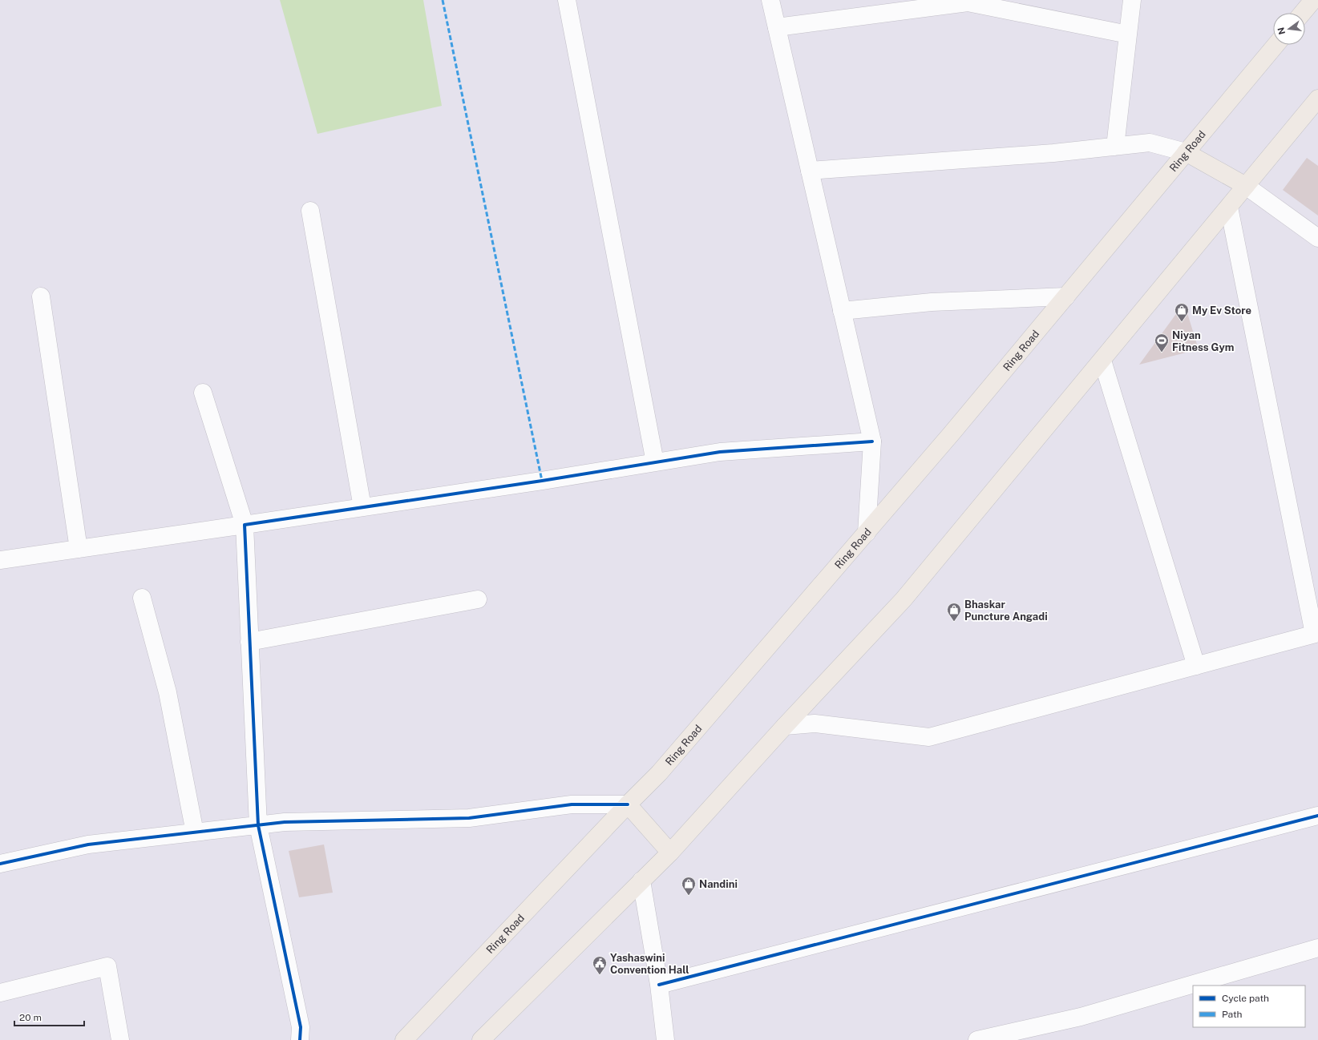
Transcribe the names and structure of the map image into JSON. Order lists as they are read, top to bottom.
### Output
{
  "streets": {
    "main road": ["Ring Road"]
  },
  "places": {
    "shop": ["My Ev Store", "Bhaskar Puncture Angadi", "Nandini"],
    "sports": ["Niyan Fitness Gym"],
    "public building": ["Yashaswini Convention Hall"]
  },
  "legend": ["Cycle path", "Path"],
  "scale_bar": "20 m",
  "north": "left"
}
